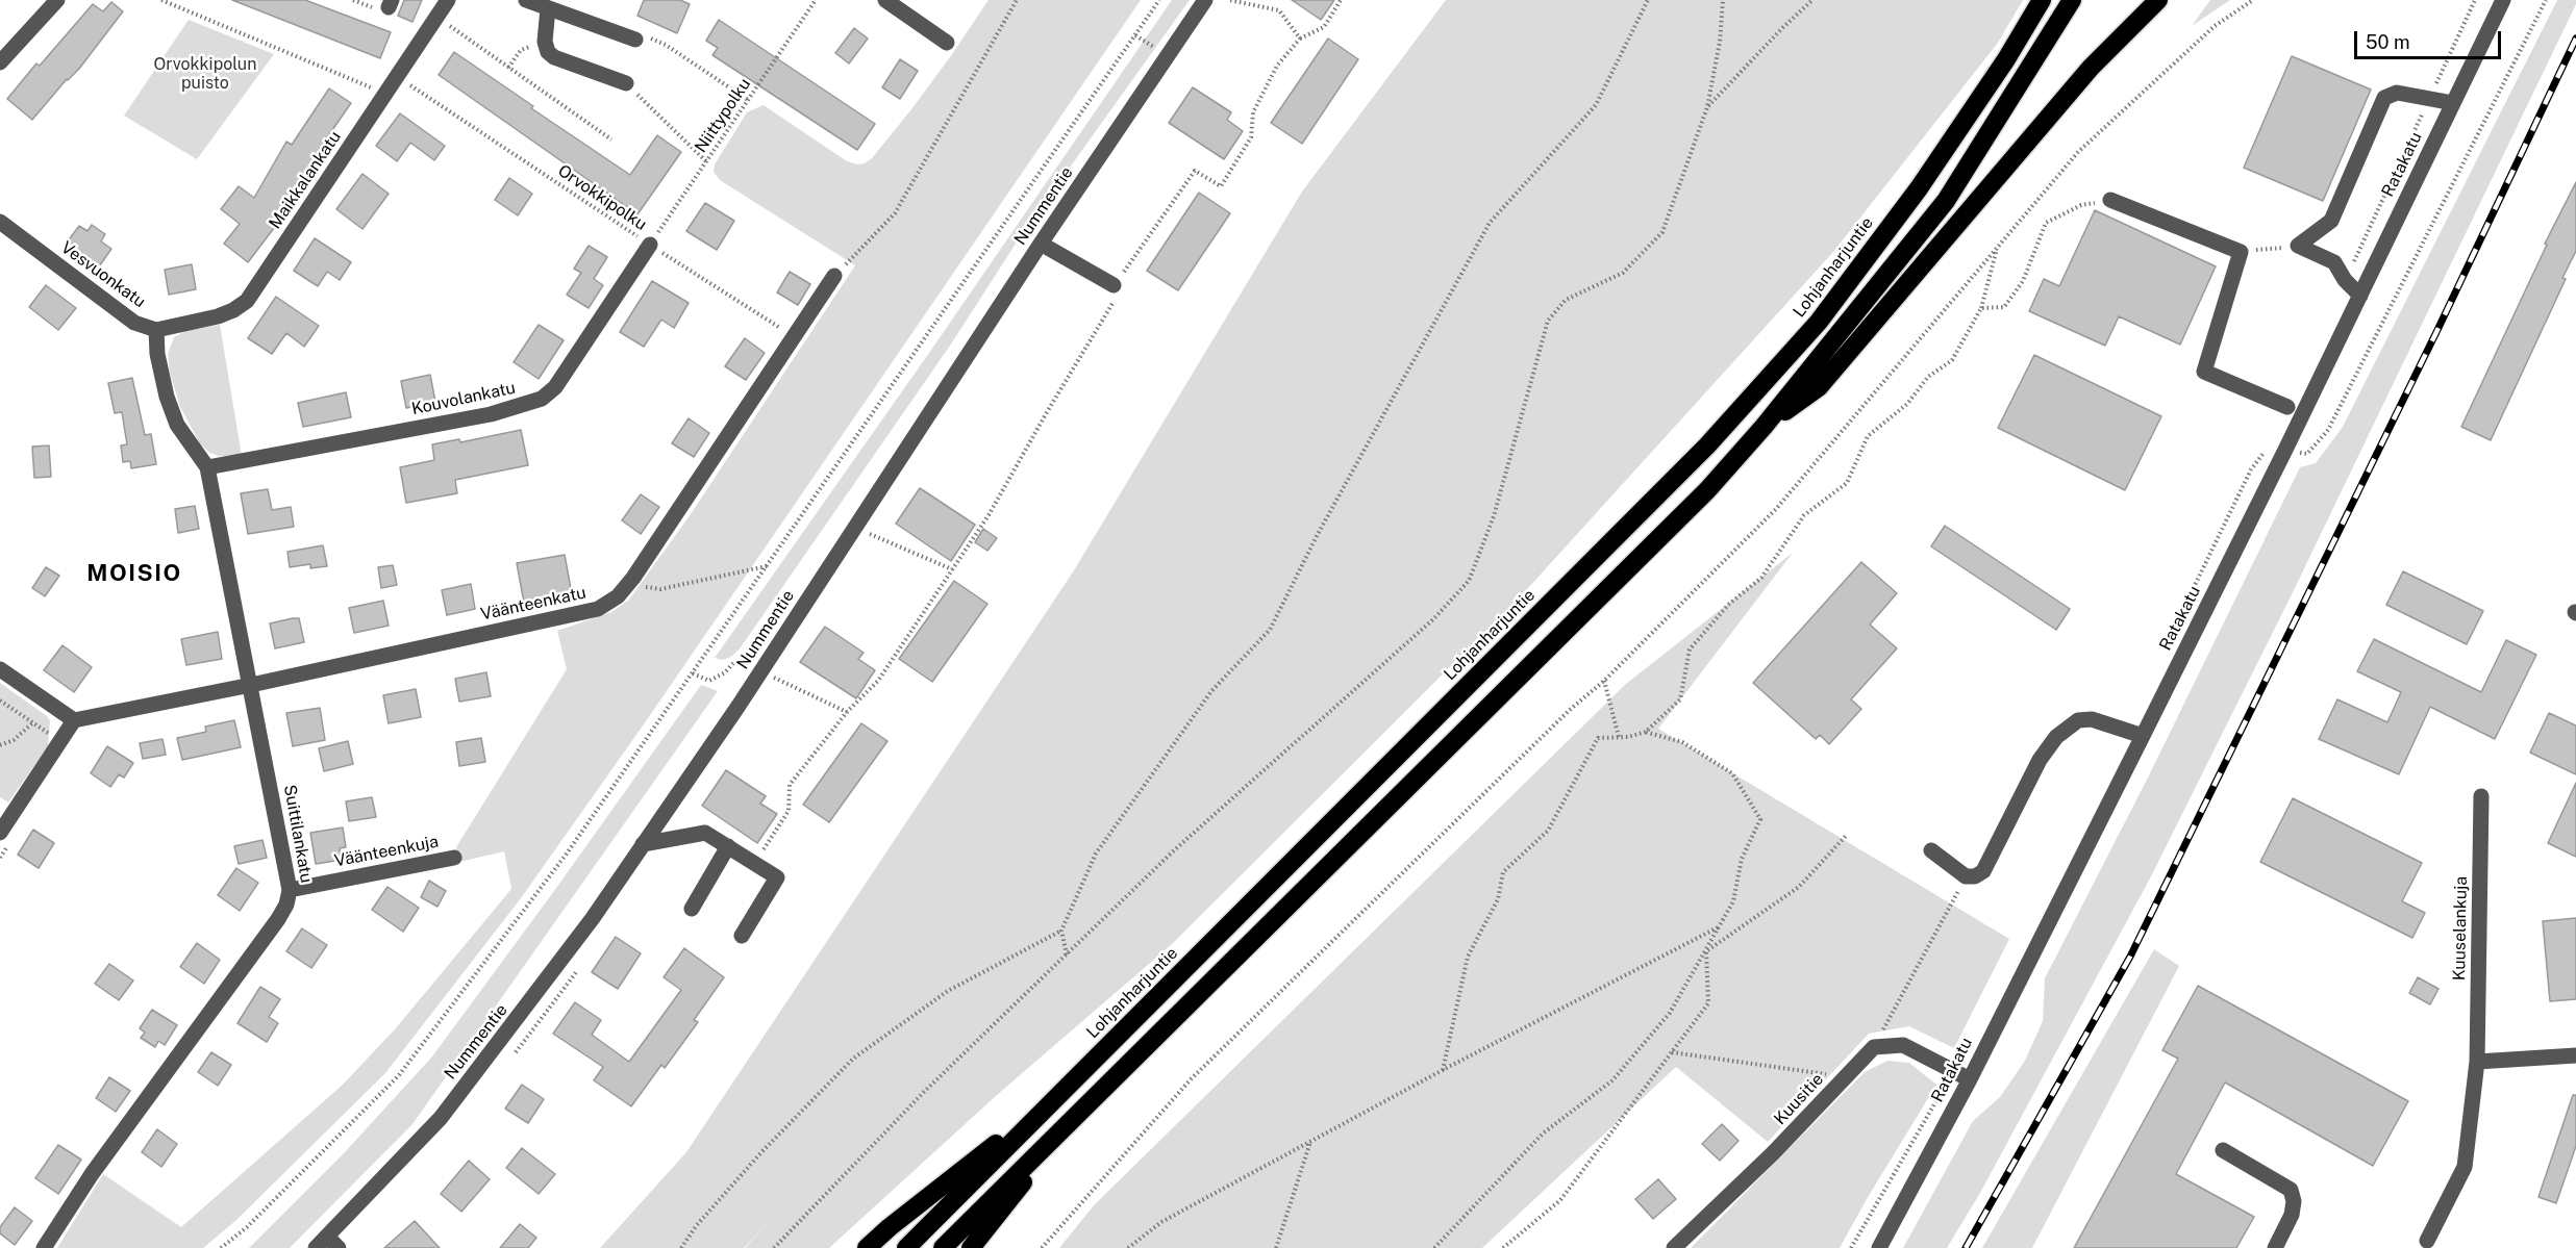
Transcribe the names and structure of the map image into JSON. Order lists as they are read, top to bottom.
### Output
{
  "streets": {
    "highway": ["Lohjanharjuntie"],
    "street": [
      "Ratakatu",
      "Maikkalankatu",
      "Nummentie",
      "Vesvuonkatu",
      "Kouvolankatu",
      "Väänteenkatu",
      "Suittilankatu",
      "Väänteenkuja",
      "Kuuselankuja",
      "Kuusitie"
    ],
    "path": ["Niittypolku", "Orvokkipolku"]
  },
  "crossings": [
    ["Niittypolku", "Orvokkipolku"],
    ["Niittypolku", "Kouvolankatu"],
    ["Maikkalankatu", "Orvokkipolku"],
    ["Maikkalankatu", "Vesvuonkatu"],
    ["Orvokkipolku", "Kouvolankatu"],
    ["Orvokkipolku", "Väänteenkatu"],
    ["Kouvolankatu", "Suittilankatu"],
    ["Väänteenkatu", "Suittilankatu"],
    ["Suittilankatu", "Väänteenkuja"]
  ],
  "districts": ["MOISIO"],
  "parks": ["Orvokkipolun puisto"],
  "scale_bar": "50 m"
}
